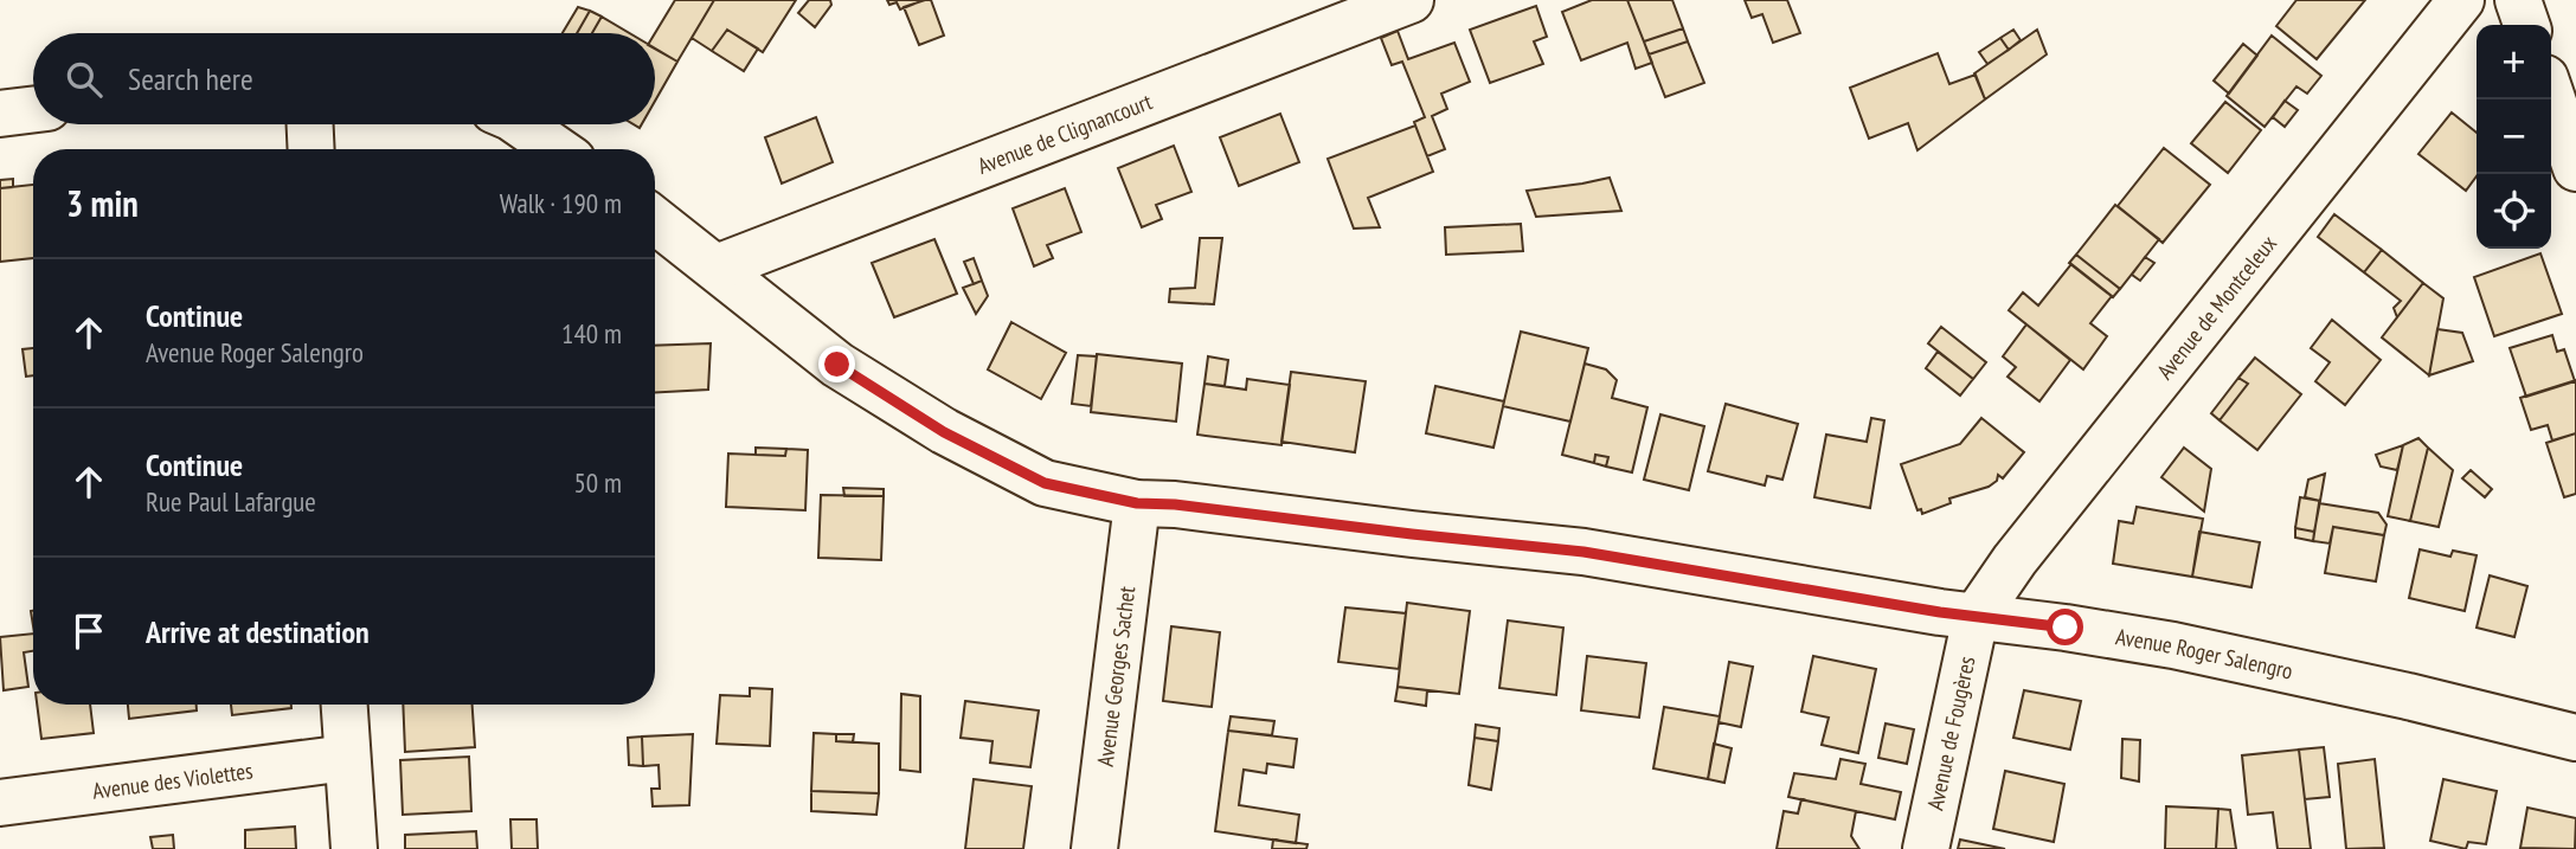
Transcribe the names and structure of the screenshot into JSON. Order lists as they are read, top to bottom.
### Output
{
  "streets": {
    "street": [
      "Avenue de Clignancourt",
      "Avenue de Montceleux",
      "Avenue Roger Salengro",
      "Avenue Georges Sachet",
      "Avenue de Fougères",
      "Avenue des Violettes"
    ]
  },
  "crossings": [
    ["Avenue de Clignancourt", "Avenue Roger Salengro"],
    ["Avenue de Montceleux", "Avenue Roger Salengro"],
    ["Avenue de Montceleux", "Avenue de Fougères"],
    ["Avenue Roger Salengro", "Avenue Georges Sachet"],
    ["Avenue Roger Salengro", "Avenue de Fougères"]
  ],
  "page": {
    "map_buttons": ["+", "−"],
    "search": "Search here",
    "heading": ["3 min", "Walk · 190 m"],
    "list": [
      ["Continue", "Avenue Roger Salengro", "140 m"],
      ["Continue", "Rue Paul Lafargue", "50 m"],
      "Arrive at destination"
    ]
  }
}
